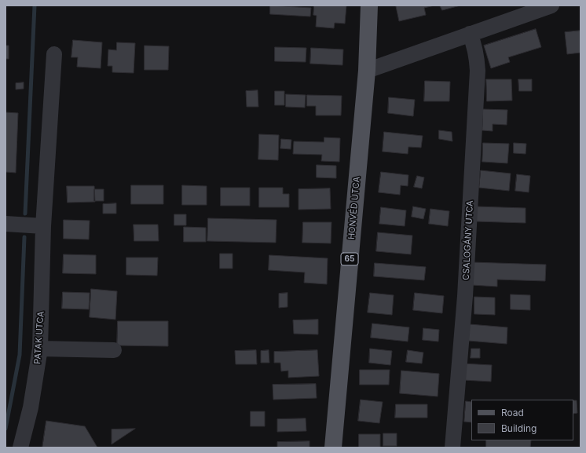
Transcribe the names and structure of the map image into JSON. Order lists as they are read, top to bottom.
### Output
{
  "streets": {
    "main road": ["HONVÉD UTCA", "65"],
    "street": ["CSALOGÁNY UTCA", "PATAK UTCA"]
  },
  "legend": ["Road", "Building"]
}
